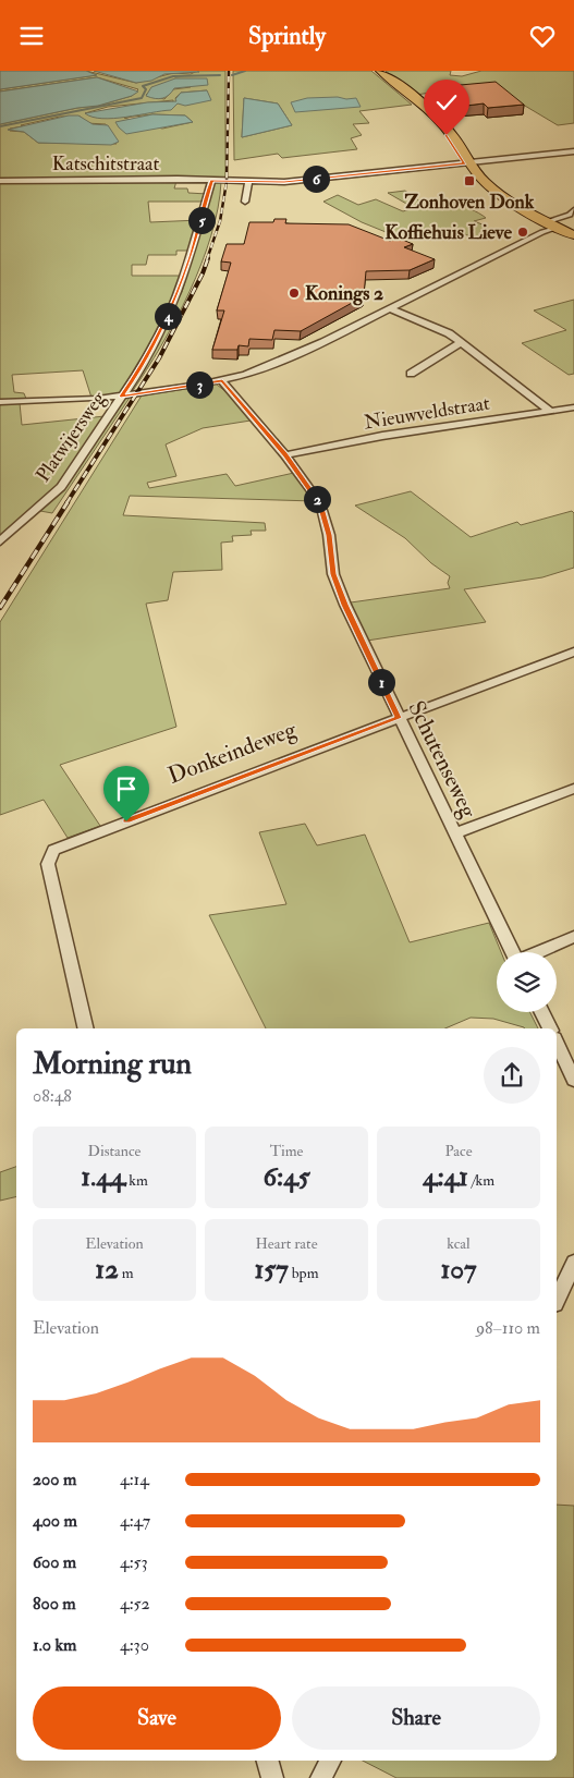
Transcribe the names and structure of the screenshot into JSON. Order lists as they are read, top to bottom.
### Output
{
  "streets": {
    "street": [
      "Katschitstraat",
      "Nieuwveldstraat",
      "Platwijersweg",
      "Donkeindeweg",
      "Schutenseweg"
    ]
  },
  "crossings": [
    ["Katschitstraat", "Platwijersweg"],
    ["Nieuwveldstraat", "Schutenseweg"],
    ["Donkeindeweg", "Schutenseweg"]
  ],
  "places": {
    "transit": ["Zonhoven Donk"],
    "other": ["Koffiehuis Lieve", "Konings 2"]
  },
  "page": {
    "header": "Sprintly",
    "pins": [
      "6",
      "5",
      "4",
      "3",
      "2",
      "1"
    ],
    "heading": ["Morning run", "08:48"],
    "stats": [
      ["Distance", "1.44 km"],
      ["Time", "6:45"],
      ["Pace", "4:41 /km"],
      ["Elevation", "12 m"],
      ["Heart rate", "157 bpm"],
      ["kcal", "107"]
    ],
    "chart": ["Elevation", "98–110 m"],
    "list": [
      {
        "name": "200 m",
        "note": "4:14"
      },
      {
        "name": "400 m",
        "note": "4:47"
      },
      {
        "name": "600 m",
        "note": "4:53"
      },
      {
        "name": "800 m",
        "note": "4:52"
      },
      {
        "name": "1.0 km",
        "note": "4:30"
      }
    ],
    "buttons": ["Save", "Share"]
  }
}
